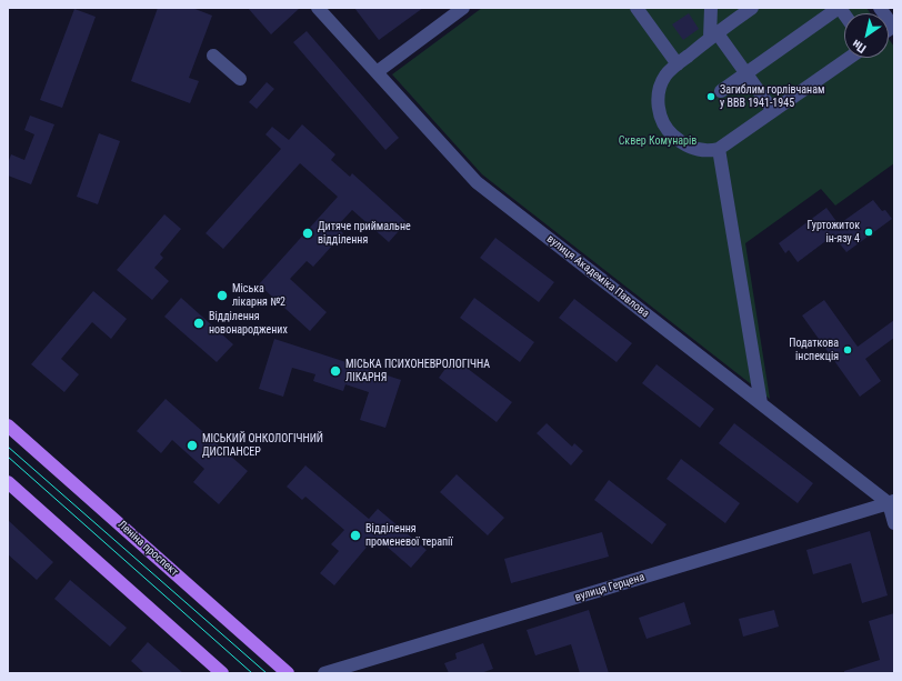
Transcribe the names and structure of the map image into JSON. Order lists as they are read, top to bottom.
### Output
{
  "streets": {
    "main road": ["Леніна проспект"],
    "street": ["вулиця Академіка Павлова", "вулиця Герцена"]
  },
  "crossings": [
    ["вулиця Академіка Павлова", "вулиця Герцена"]
  ],
  "parks": ["Сквер Комунарів"],
  "places": [
    "Загиблим горлівчанам у ВВВ 1941-1945",
    "Гуртожиток ін-язу 4",
    "Дитяче приймальне відділення",
    "Міська лікарня №2",
    "Відділення новонароджених",
    "Податкова інспекція",
    "МІСЬКА ПСИХОНЕВРОЛОГІЧНА ЛІКАРНЯ",
    "МІСЬКИЙ ОНКОЛОГІЧНИЙ ДИСПАНСЕР",
    "Відділення променевої терапії"
  ],
  "north": "bottom left"
}
